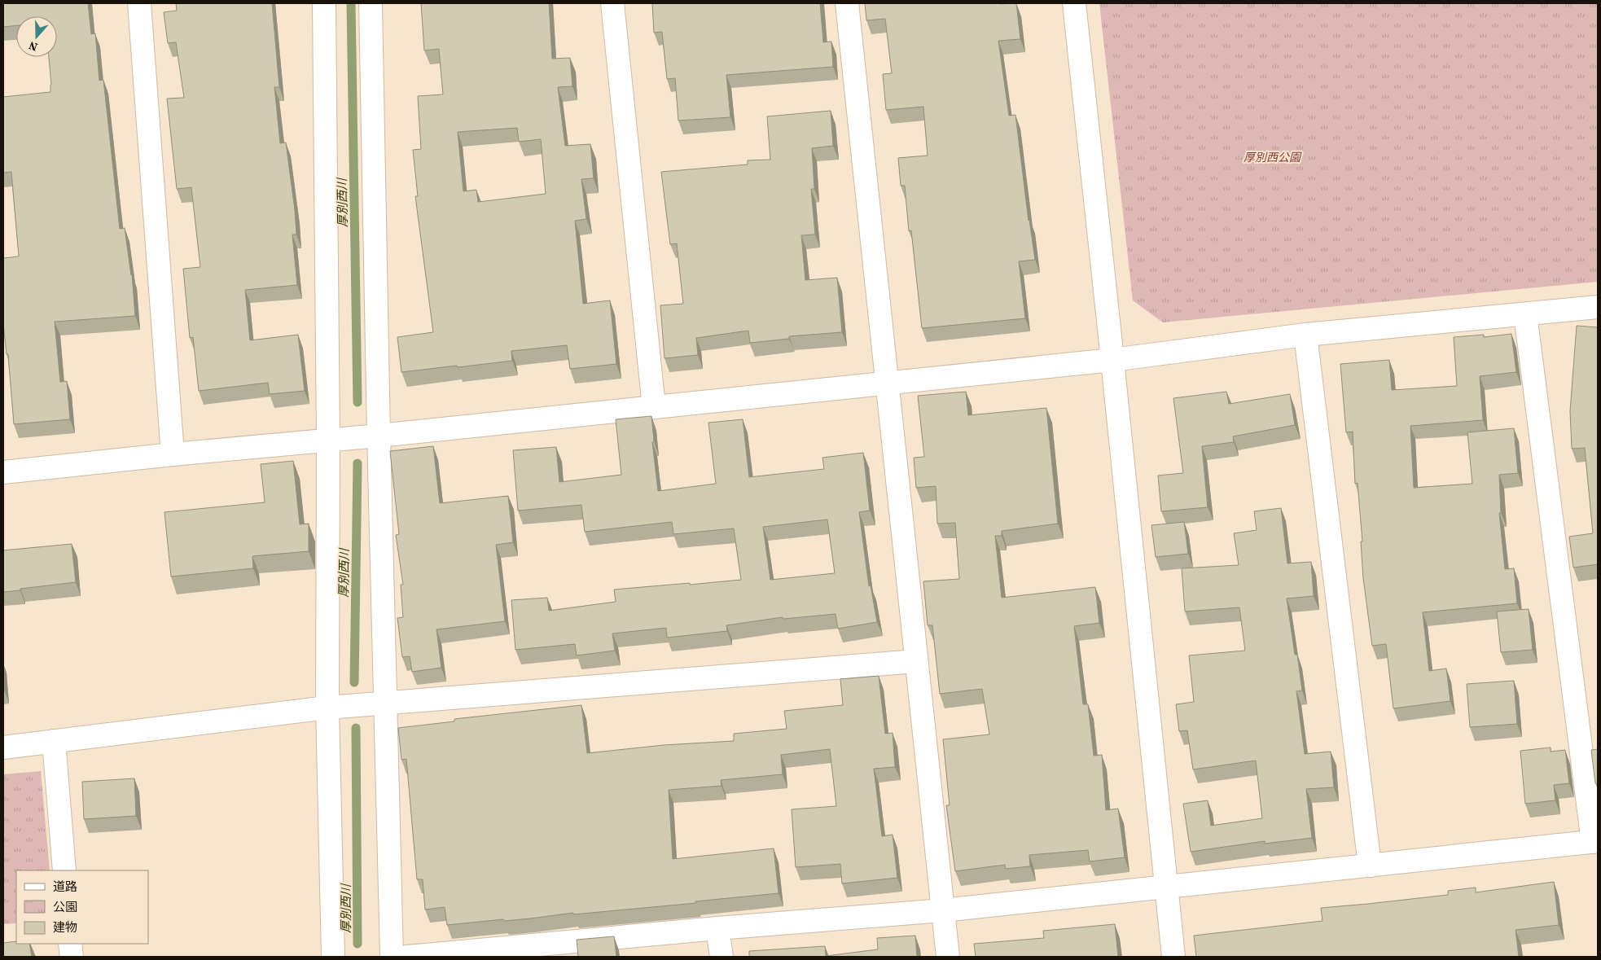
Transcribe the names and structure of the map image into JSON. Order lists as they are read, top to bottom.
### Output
{
  "water": ["厚別西川"],
  "parks": ["厚別西公園"],
  "legend": ["道路", "公園", "建物"],
  "north": "bottom"
}
